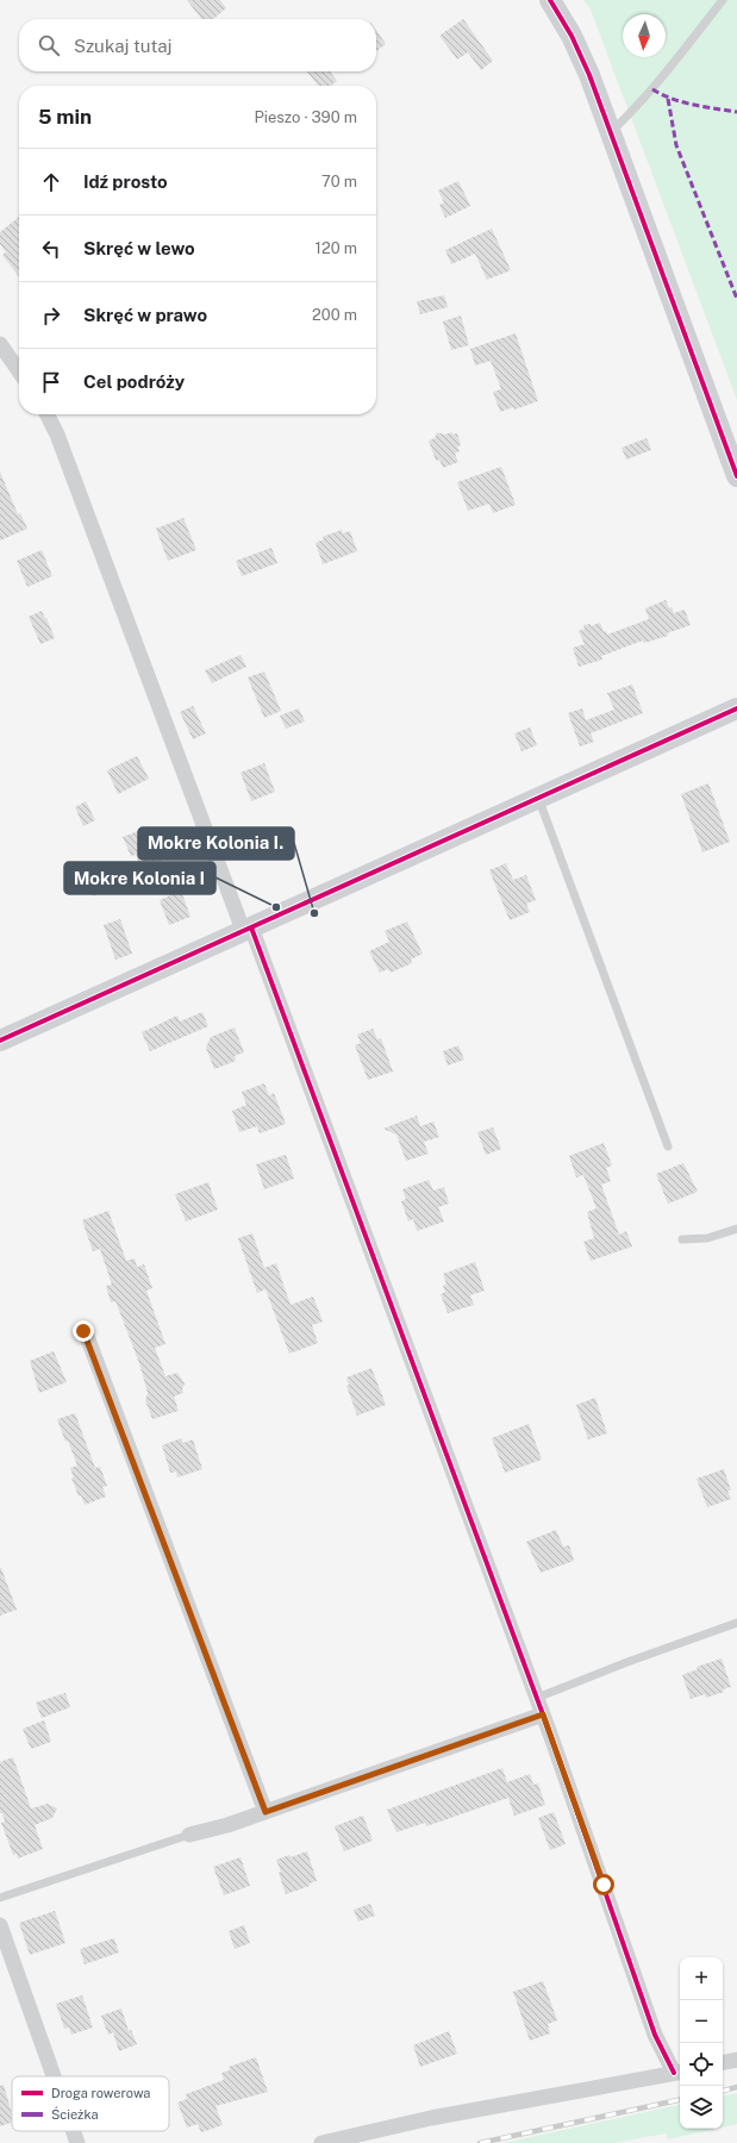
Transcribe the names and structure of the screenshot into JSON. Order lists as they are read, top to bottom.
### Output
{
  "places": ["Mokre Kolonia I", "Mokre Kolonia I."],
  "legend": ["Droga rowerowa", "Ścieżka"],
  "north": "bottom",
  "page": {
    "search": "Szukaj tutaj",
    "heading": ["5 min", "Pieszo · 390 m"],
    "list": [
      ["Idź prosto", "70 m"],
      ["Skręć w lewo", "120 m"],
      ["Skręć w prawo", "200 m"],
      "Cel podróży"
    ],
    "map_buttons": ["+", "−"]
  }
}
